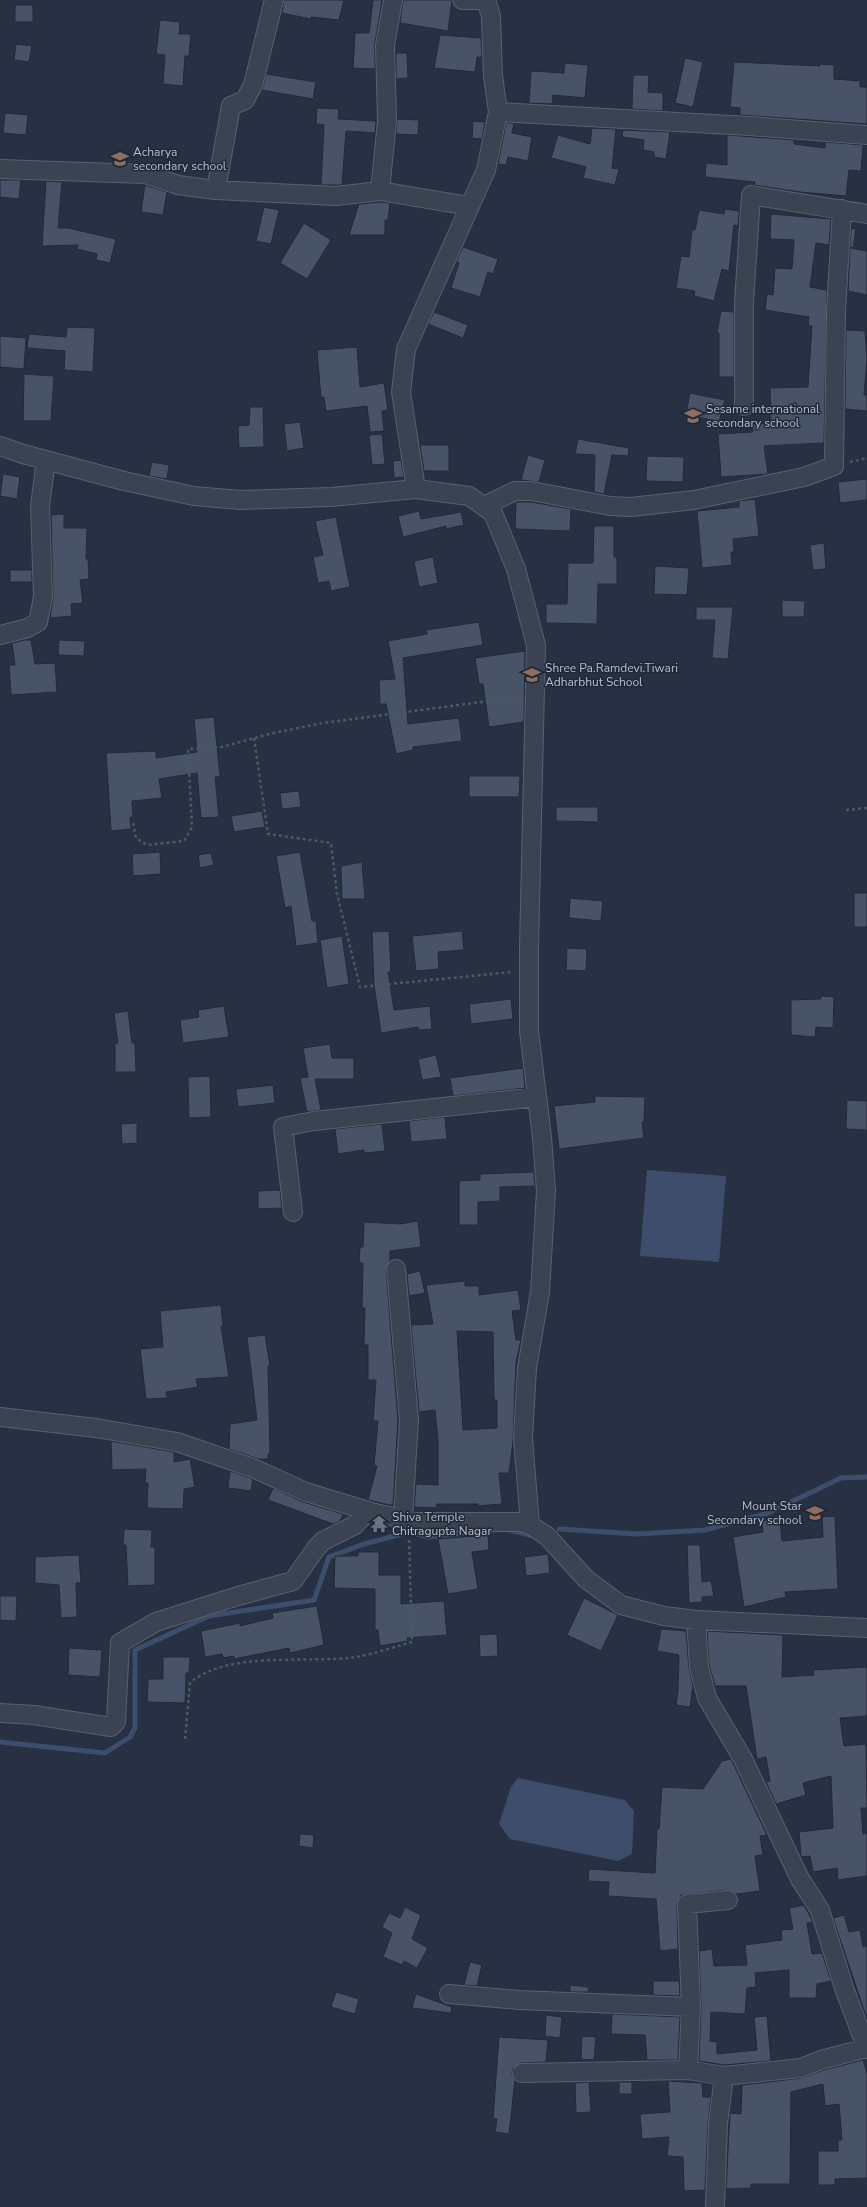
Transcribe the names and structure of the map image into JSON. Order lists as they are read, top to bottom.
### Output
{
  "places": {
    "school or university": [
      "Acharya secondary school",
      "Sesame international secondary school",
      "Shree Pa.Ramdevi.Tiwari Adharbhut School",
      "Mount Star Secondary school"
    ],
    "temple": ["Shiva Temple Chitragupta Nagar"]
  }
}
